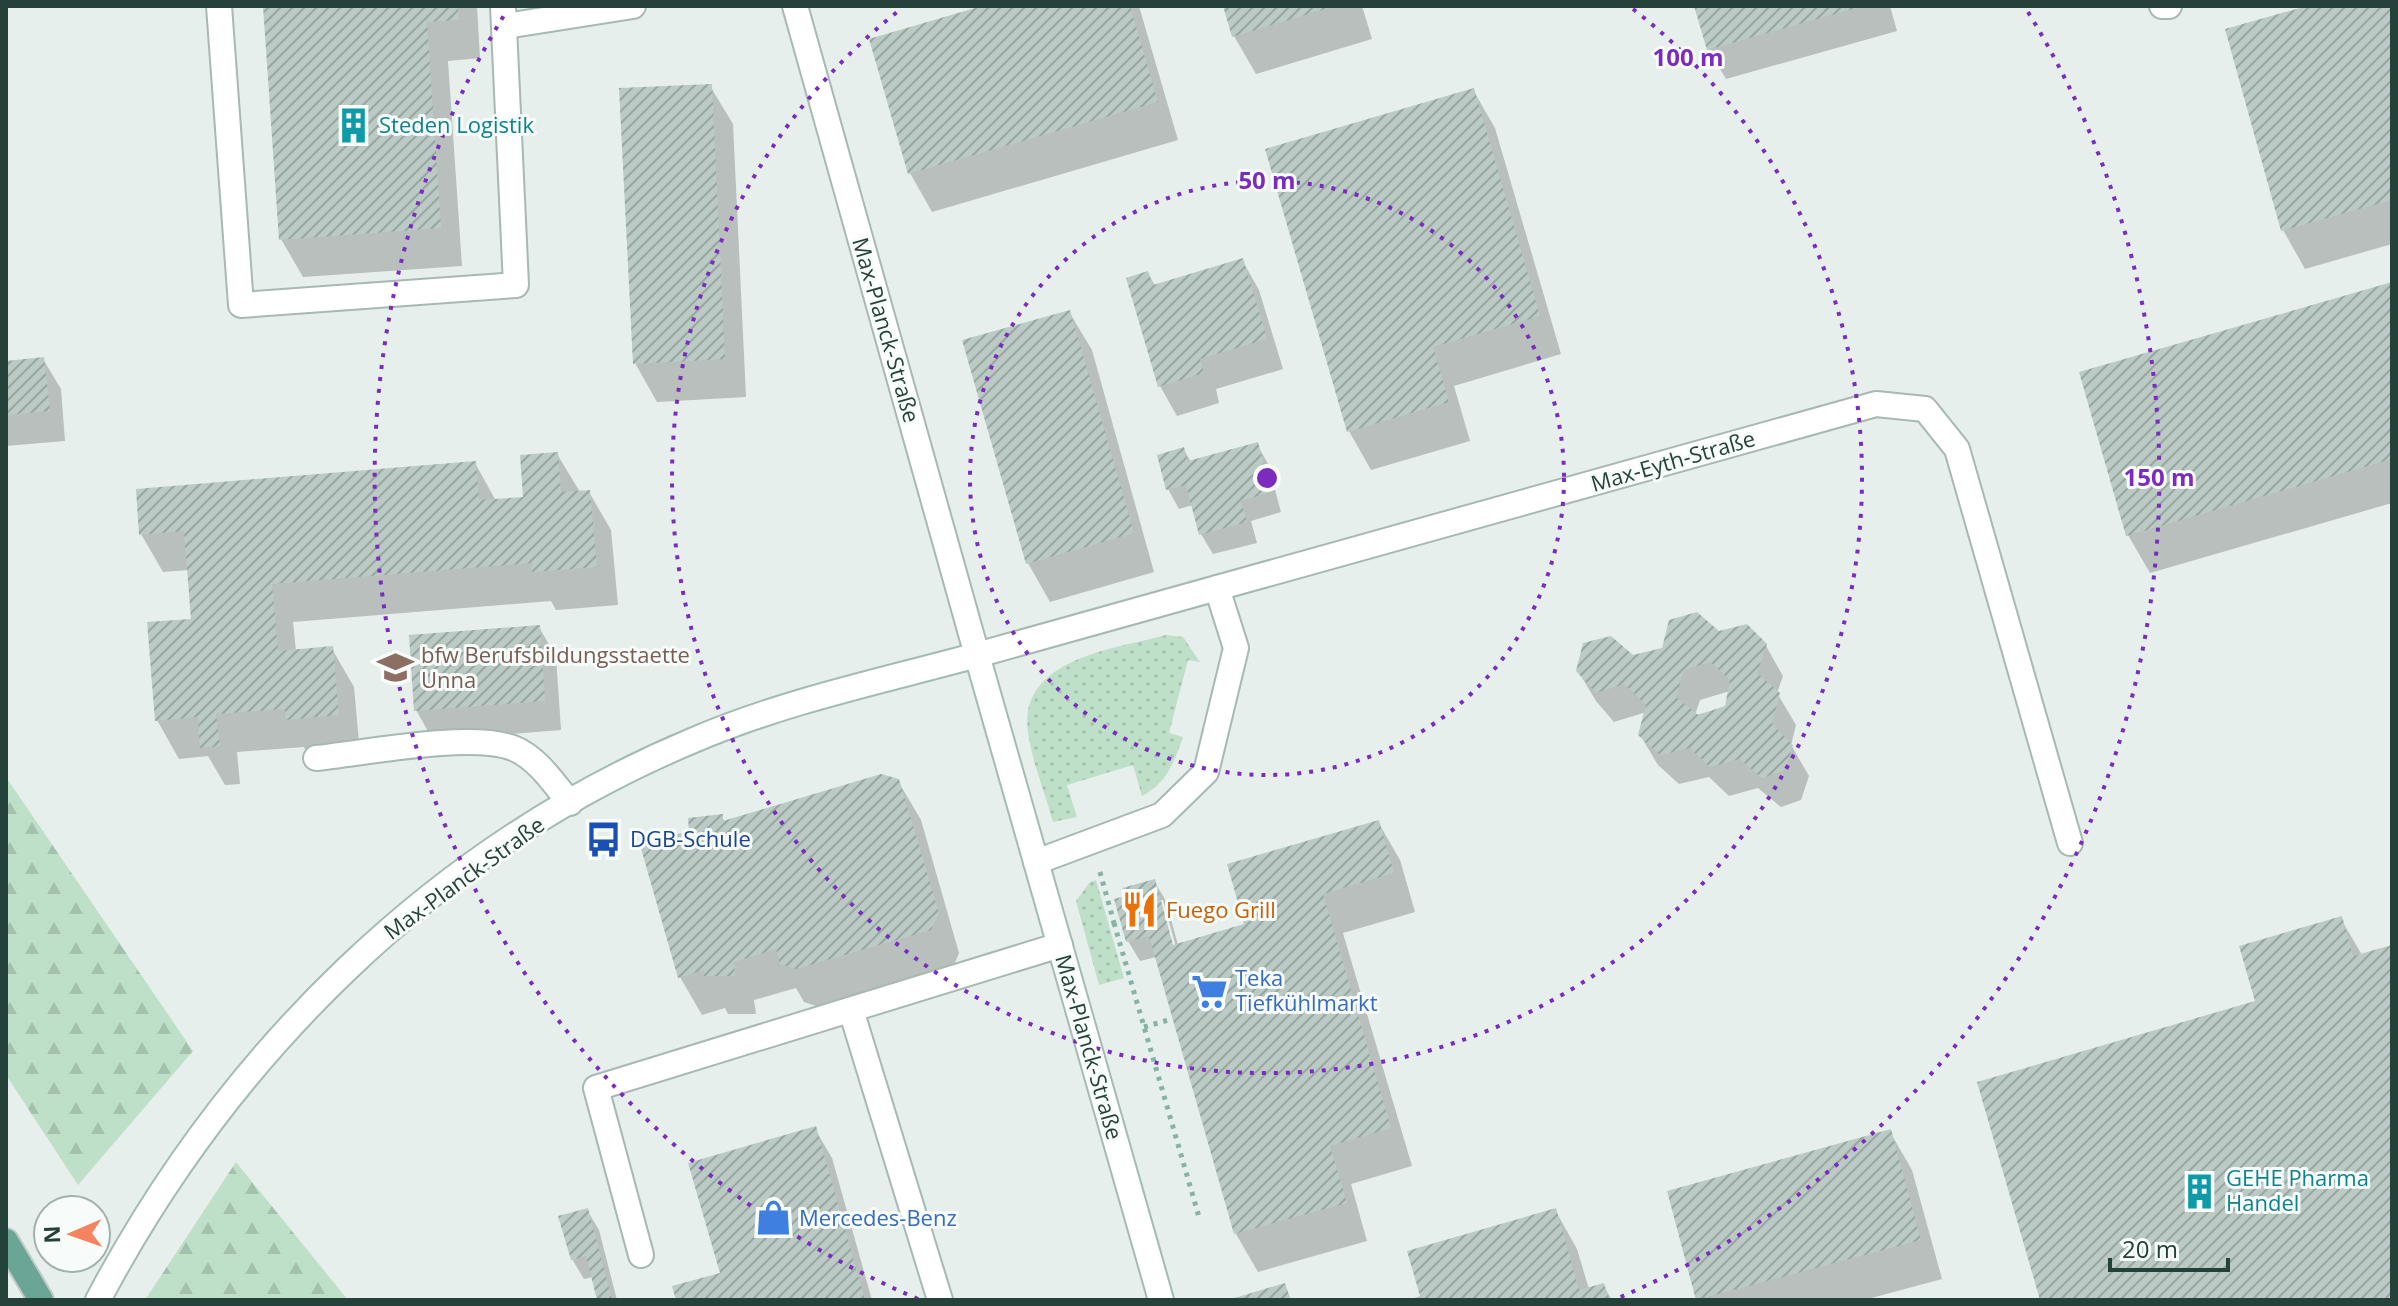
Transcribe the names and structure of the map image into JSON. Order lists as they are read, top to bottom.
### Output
{
  "streets": {
    "street": ["Max-Planck-Straße", "Max-Eyth-Straße"]
  },
  "crossings": [
    ["Max-Planck-Straße", "Max-Eyth-Straße"]
  ],
  "places": {
    "building": ["Steden Logistik", "GEHE Pharma Handel"],
    "school or university": ["bfw Berufsbildungsstaette Unna"],
    "bus stop": ["DGB-Schule"],
    "restaurant": ["Fuego Grill"],
    "supermarket": ["Teka Tiefkühlmarkt"],
    "shop": ["Mercedes-Benz"]
  },
  "scale_bar": "20 m",
  "north": "left",
  "rings": ["100 m", "50 m", "150 m"]
}
